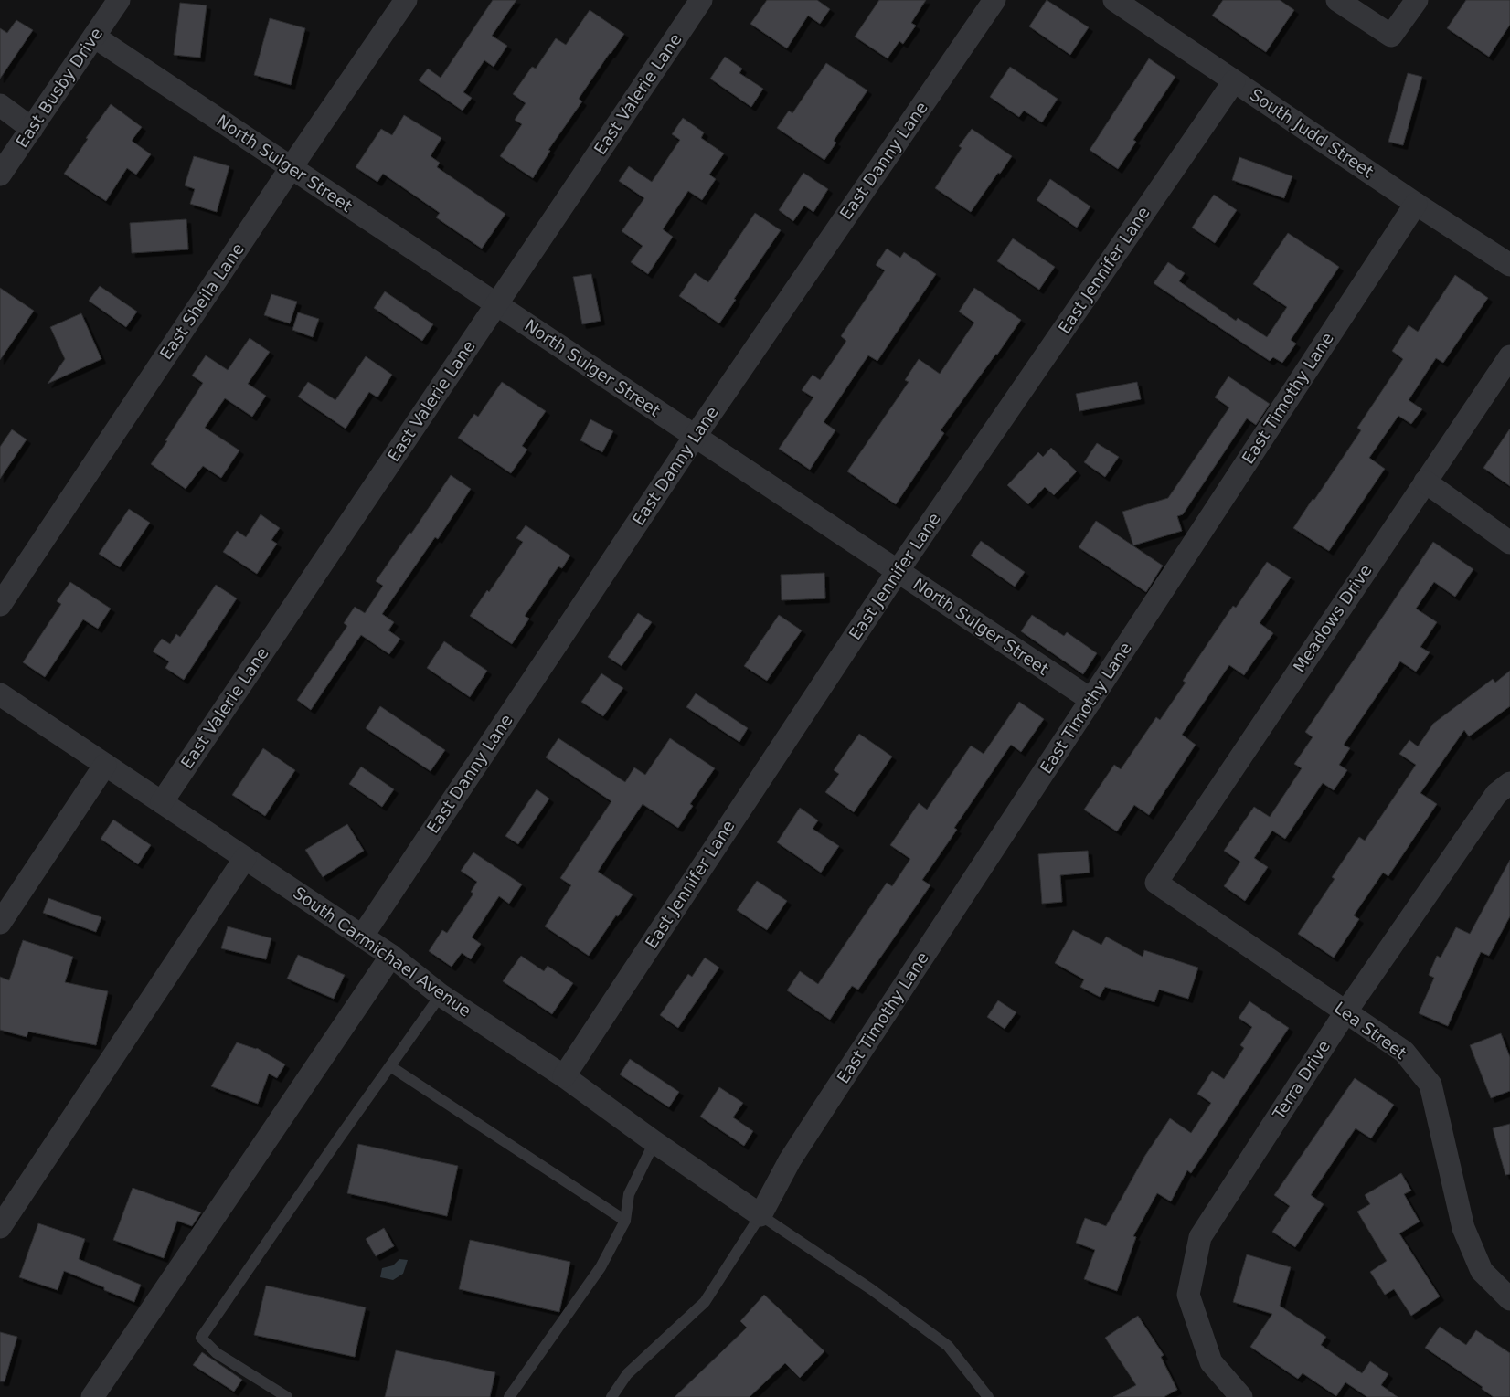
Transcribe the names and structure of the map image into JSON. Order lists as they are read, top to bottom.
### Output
{
  "streets": {
    "street": [
      "East Busby Drive",
      "East Valerie Lane",
      "South Judd Street",
      "East Danny Lane",
      "North Sulger Street",
      "East Jennifer Lane",
      "East Sheila Lane",
      "East Timothy Lane",
      "Meadows Drive",
      "South Carmichael Avenue",
      "Lea Street",
      "Terra Drive"
    ]
  },
  "crossings": [
    ["East Busby Drive", "North Sulger Street"],
    ["East Valerie Lane", "North Sulger Street"],
    ["East Valerie Lane", "South Carmichael Avenue"],
    ["South Judd Street", "East Jennifer Lane"],
    ["South Judd Street", "East Timothy Lane"],
    ["East Danny Lane", "North Sulger Street"],
    ["East Danny Lane", "South Carmichael Avenue"],
    ["North Sulger Street", "East Jennifer Lane"],
    ["North Sulger Street", "East Sheila Lane"],
    ["North Sulger Street", "East Timothy Lane"],
    ["East Jennifer Lane", "South Carmichael Avenue"],
    ["East Timothy Lane", "South Carmichael Avenue"],
    ["Meadows Drive", "Lea Street"],
    ["Lea Street", "Terra Drive"]
  ]
}
